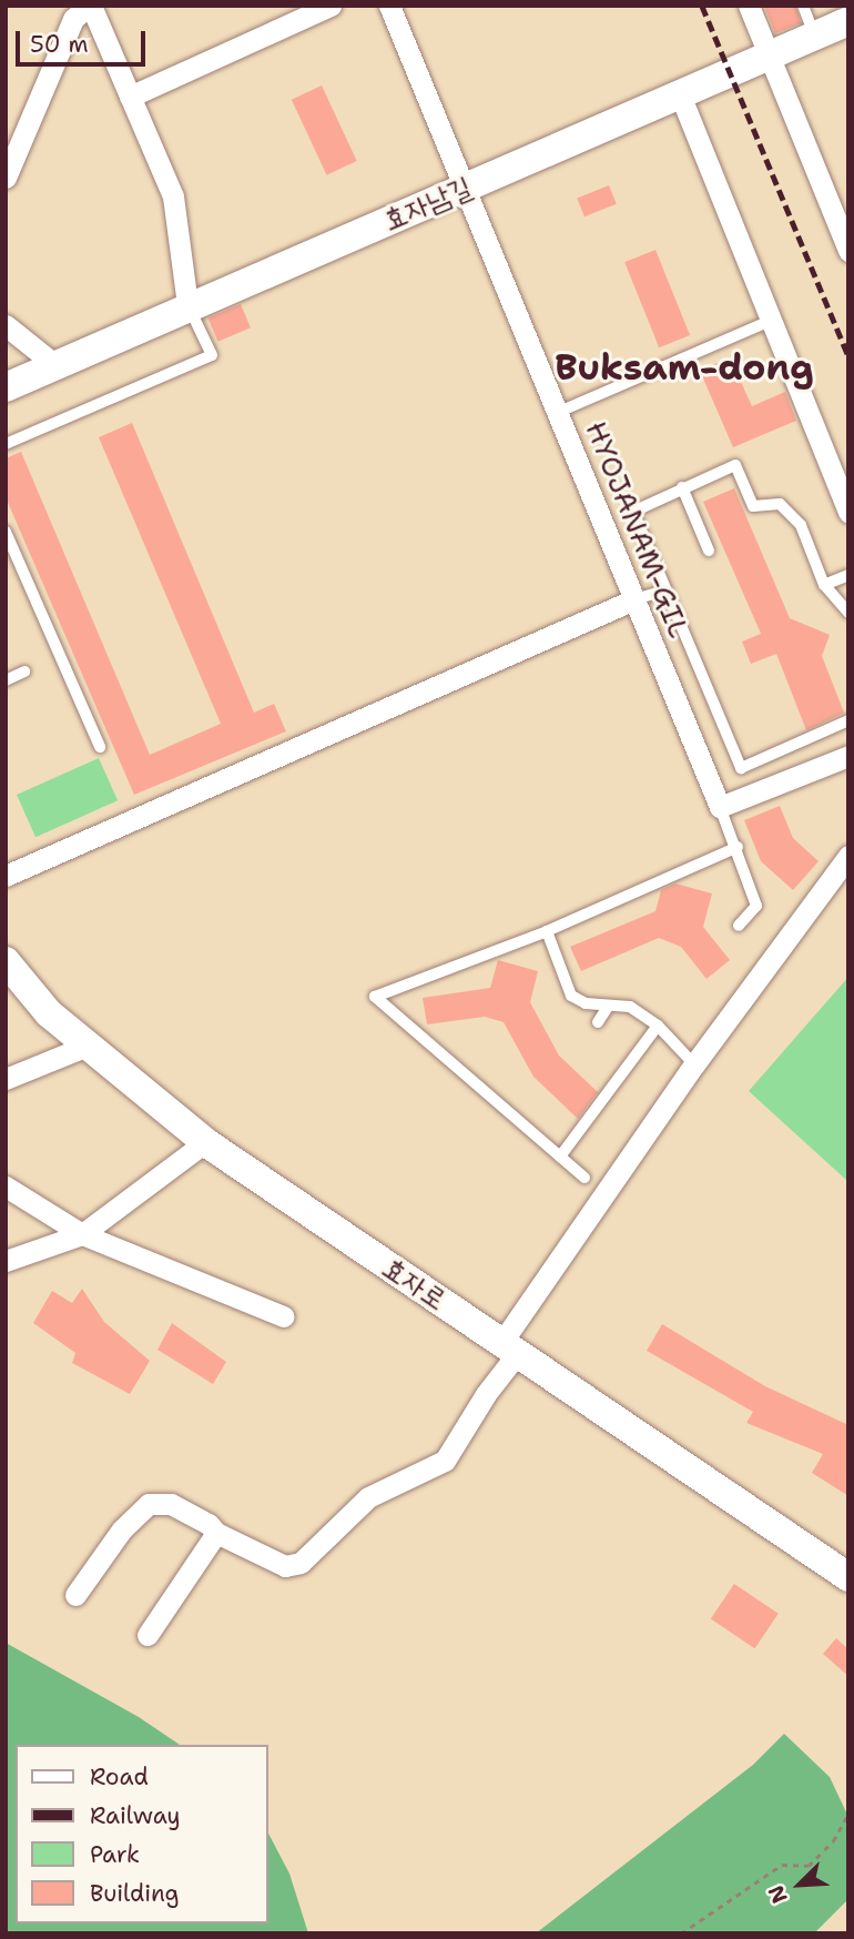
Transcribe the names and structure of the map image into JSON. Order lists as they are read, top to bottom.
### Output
{
  "streets": {
    "street": ["효자남길", "HYOJANAM-GIL", "효자로"]
  },
  "crossings": [
    ["효자남길", "HYOJANAM-GIL"]
  ],
  "districts": ["Buksam-dong"],
  "legend": [
    "Road",
    "Railway",
    "Park",
    "Building"
  ],
  "scale_bar": "50 m",
  "north": "bottom left"
}
